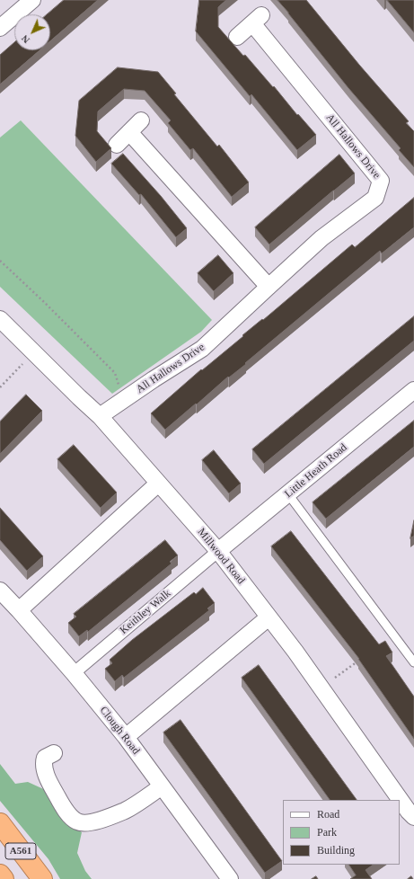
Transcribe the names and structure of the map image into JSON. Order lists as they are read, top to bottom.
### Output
{
  "streets": {
    "highway": ["A561"],
    "street": [
      "All Hallows Drive",
      "Little Heath Road",
      "Millwood Road",
      "Keithley Walk",
      "Clough Road"
    ]
  },
  "crossings": [
    ["All Hallows Drive", "Millwood Road"],
    ["Little Heath Road", "Millwood Road"],
    ["Little Heath Road", "Keithley Walk"],
    ["Millwood Road", "Keithley Walk"],
    ["Keithley Walk", "Clough Road"]
  ],
  "legend": ["Road", "Park", "Building"],
  "north": "bottom left"
}
